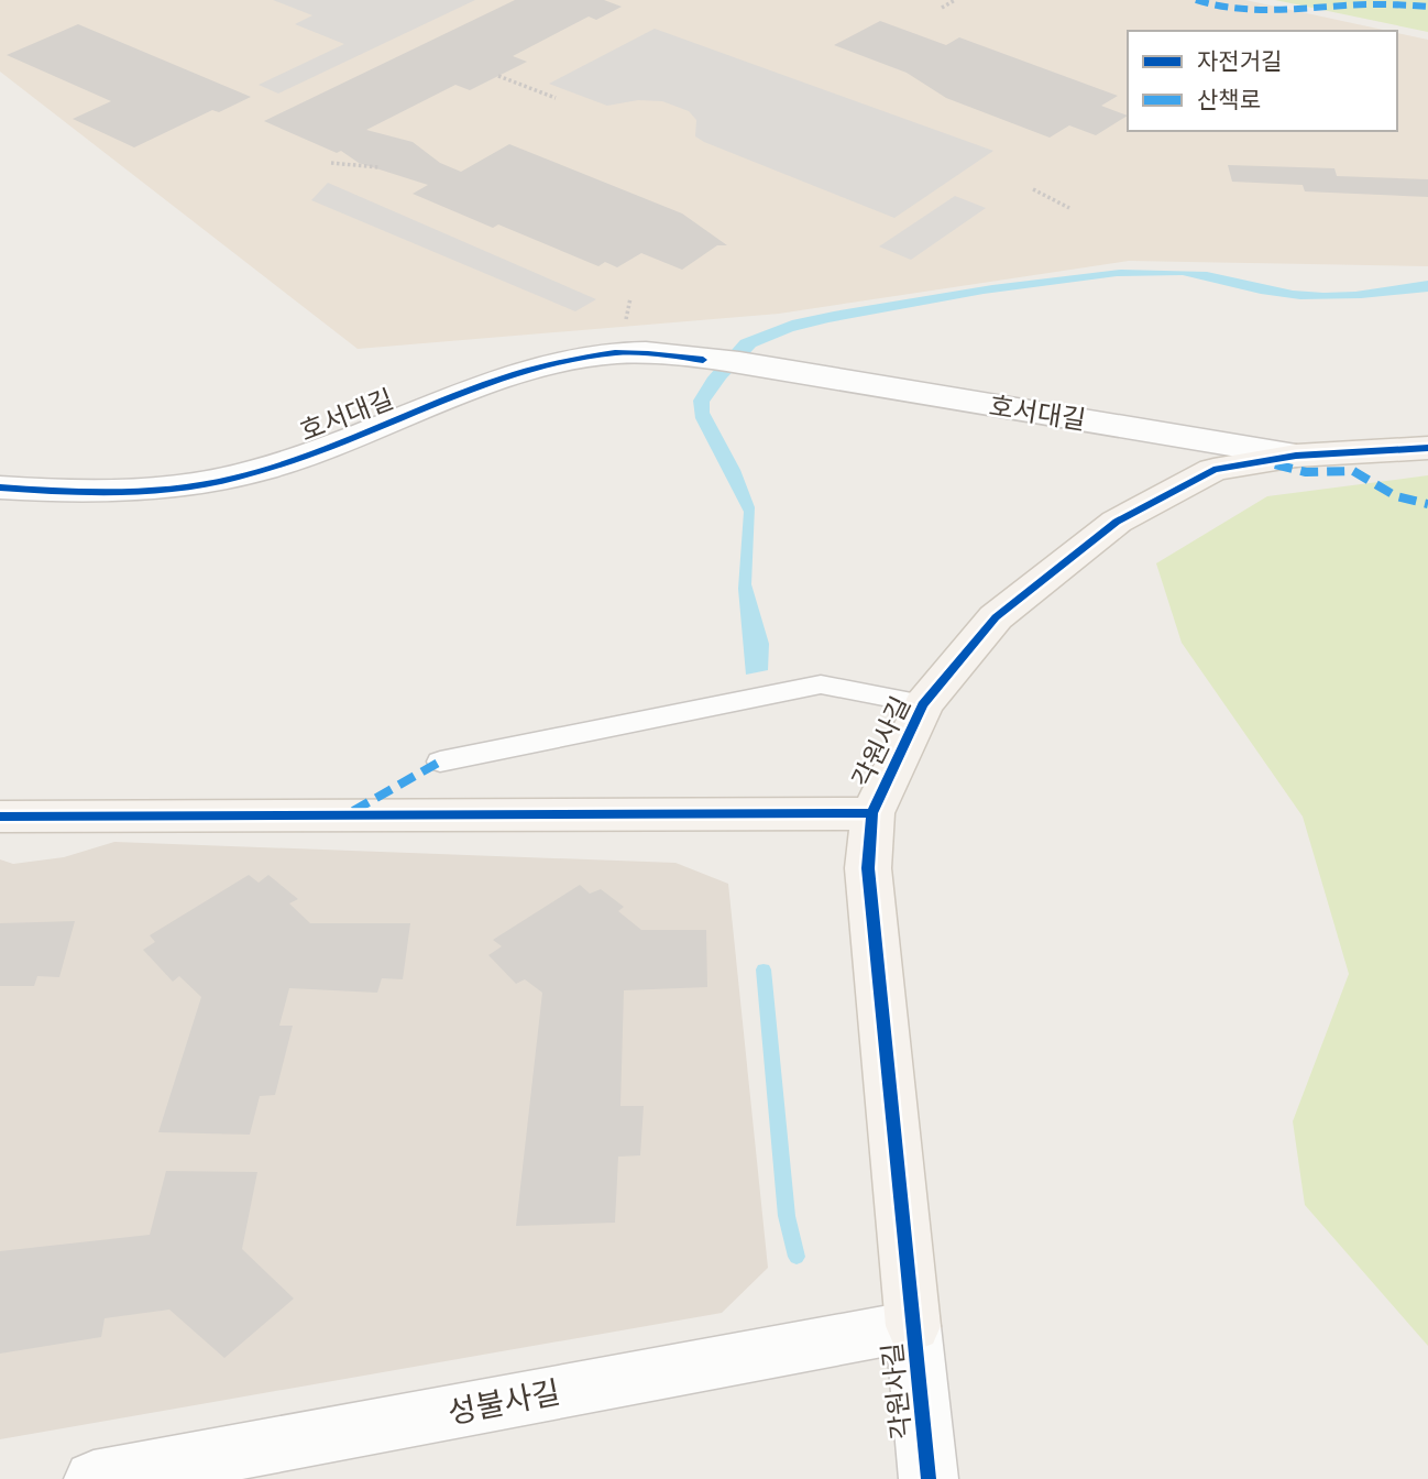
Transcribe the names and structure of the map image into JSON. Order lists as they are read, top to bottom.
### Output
{
  "streets": {
    "street": ["호서대길", "각원사길", "성불사길"]
  },
  "crossings": [
    ["호서대길", "각원사길"],
    ["각원사길", "성불사길"]
  ],
  "legend": ["자전거길", "산책로"]
}
